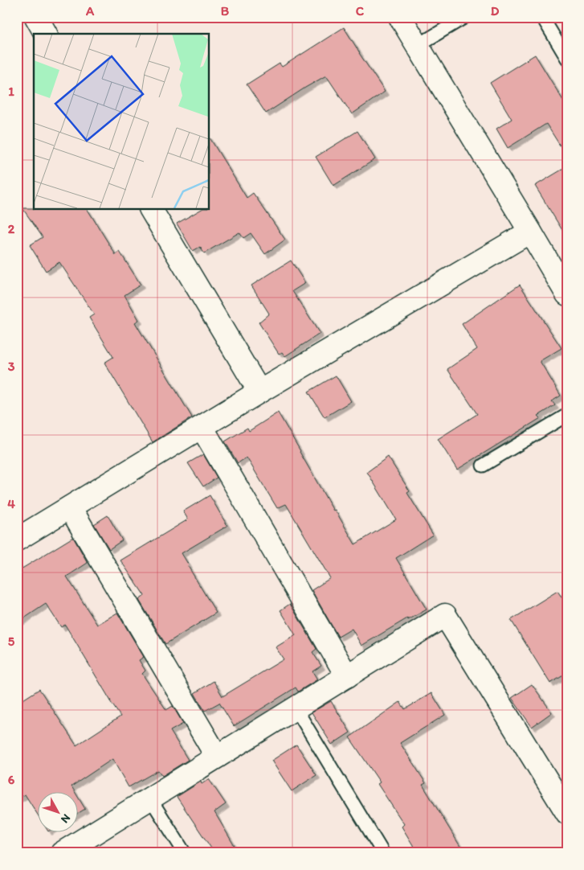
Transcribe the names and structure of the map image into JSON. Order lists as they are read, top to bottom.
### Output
{
  "north": "bottom right",
  "grid": {
    "columns": [
      "A",
      "B",
      "C",
      "D"
    ],
    "rows": [
      "1",
      "2",
      "3",
      "4",
      "5",
      "6"
    ]
  }
}
